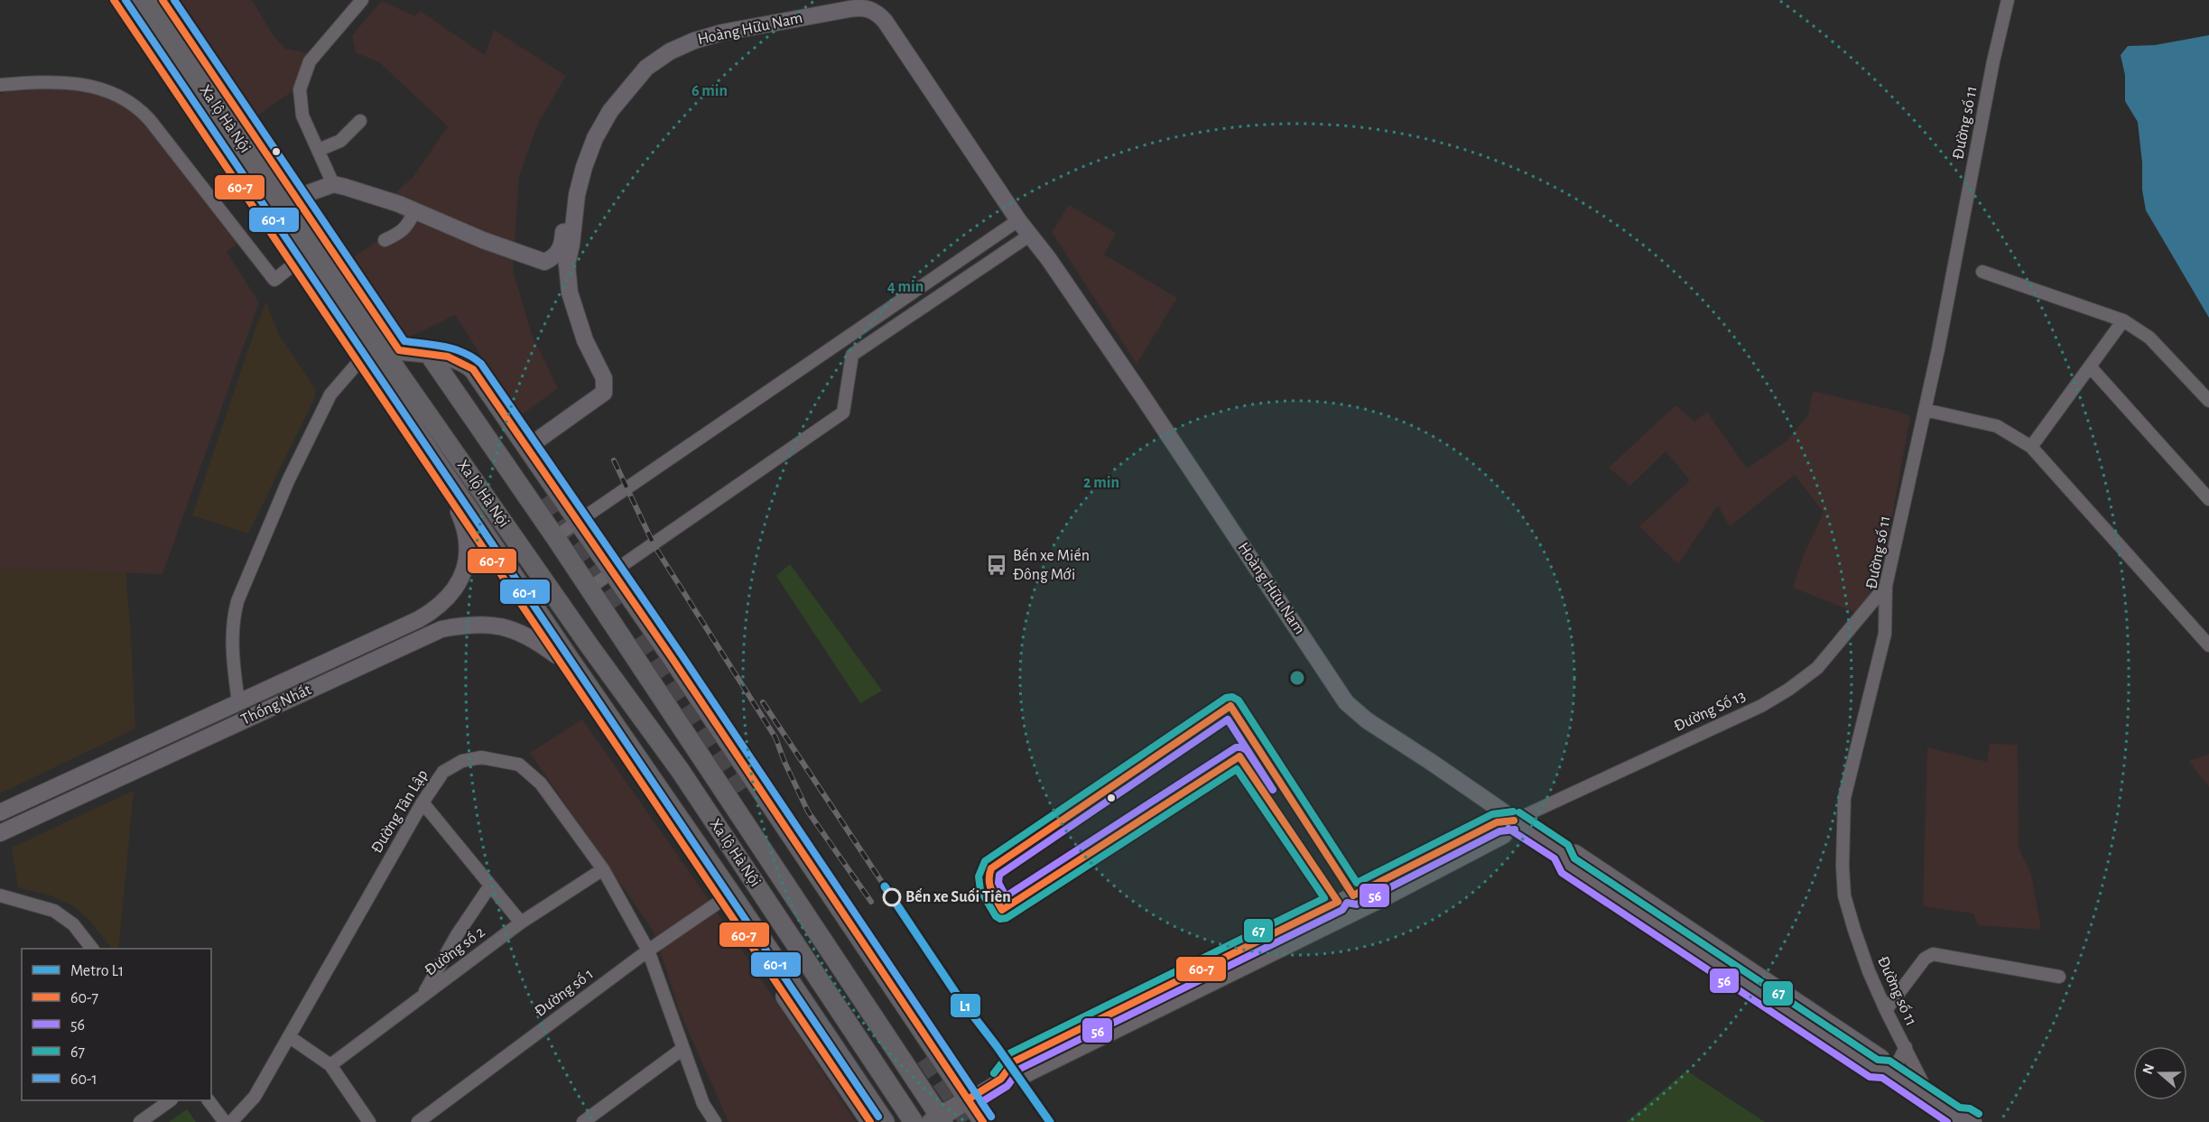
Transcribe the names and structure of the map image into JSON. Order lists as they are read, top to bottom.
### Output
{
  "streets": {
    "highway": ["Xa lộ Hà Nội"],
    "main road": ["Hoàng Hữu Nam", "Thống Nhất"],
    "street": [
      "Đường số 11",
      "Đường Số 13",
      "Đường Tân Lập",
      "Đường số 2",
      "Đường số 1"
    ]
  },
  "crossings": [
    ["Hoàng Hữu Nam", "Đường số 11"],
    ["Hoàng Hữu Nam", "Đường Số 13"],
    ["Xa lộ Hà Nội", "Thống Nhất"],
    ["Xa lộ Hà Nội", "Đường số 1"],
    ["Đường số 11", "Đường Số 13"],
    ["Đường Tân Lập", "Đường số 2"],
    ["Đường Tân Lập", "Đường số 1"]
  ],
  "places": {
    "bus stop": ["Bến xe Miền Đông Mới"],
    "other": ["Bến xe Suối Tiên"]
  },
  "lines": [
    "transit line 60-7",
    "transit line 60-1",
    "transit line 67",
    "transit line 56",
    "metro line L1"
  ],
  "legend": [
    "Metro L1",
    "60-7",
    "56",
    "67",
    "60-1"
  ],
  "north": "left",
  "rings": ["6 min", "4 min", "2 min"]
}
